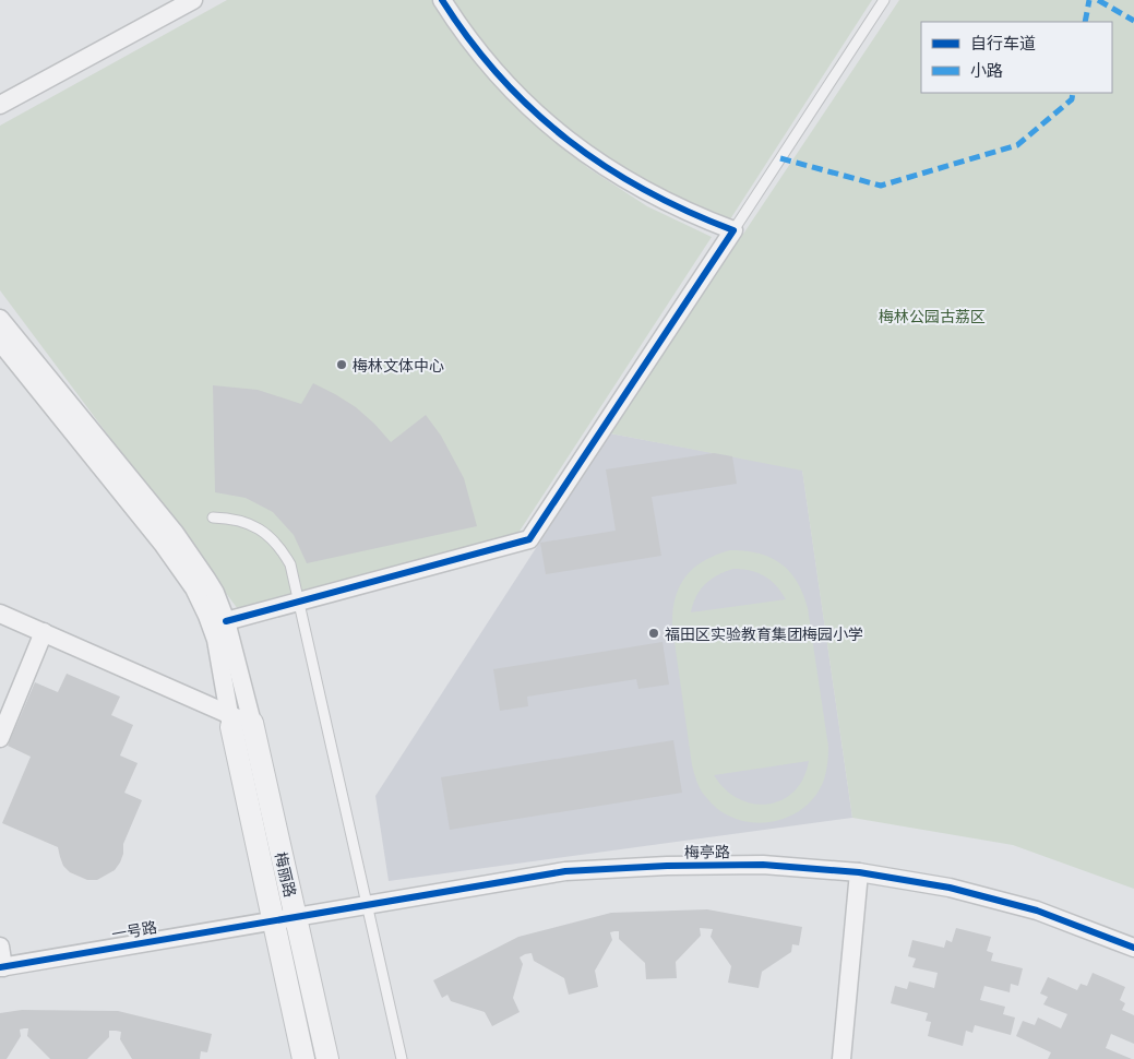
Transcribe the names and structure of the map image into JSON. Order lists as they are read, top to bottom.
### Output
{
  "streets": {
    "street": ["梅亭路", "梅丽路", "一号路"]
  },
  "crossings": [
    ["梅亭路", "梅丽路"],
    ["梅亭路", "一号路"],
    ["梅丽路", "一号路"]
  ],
  "parks": ["梅林公园古荔区"],
  "places": ["梅林文体中心", "福田区实验教育集团梅园小学"],
  "legend": ["自行车道", "小路"]
}
